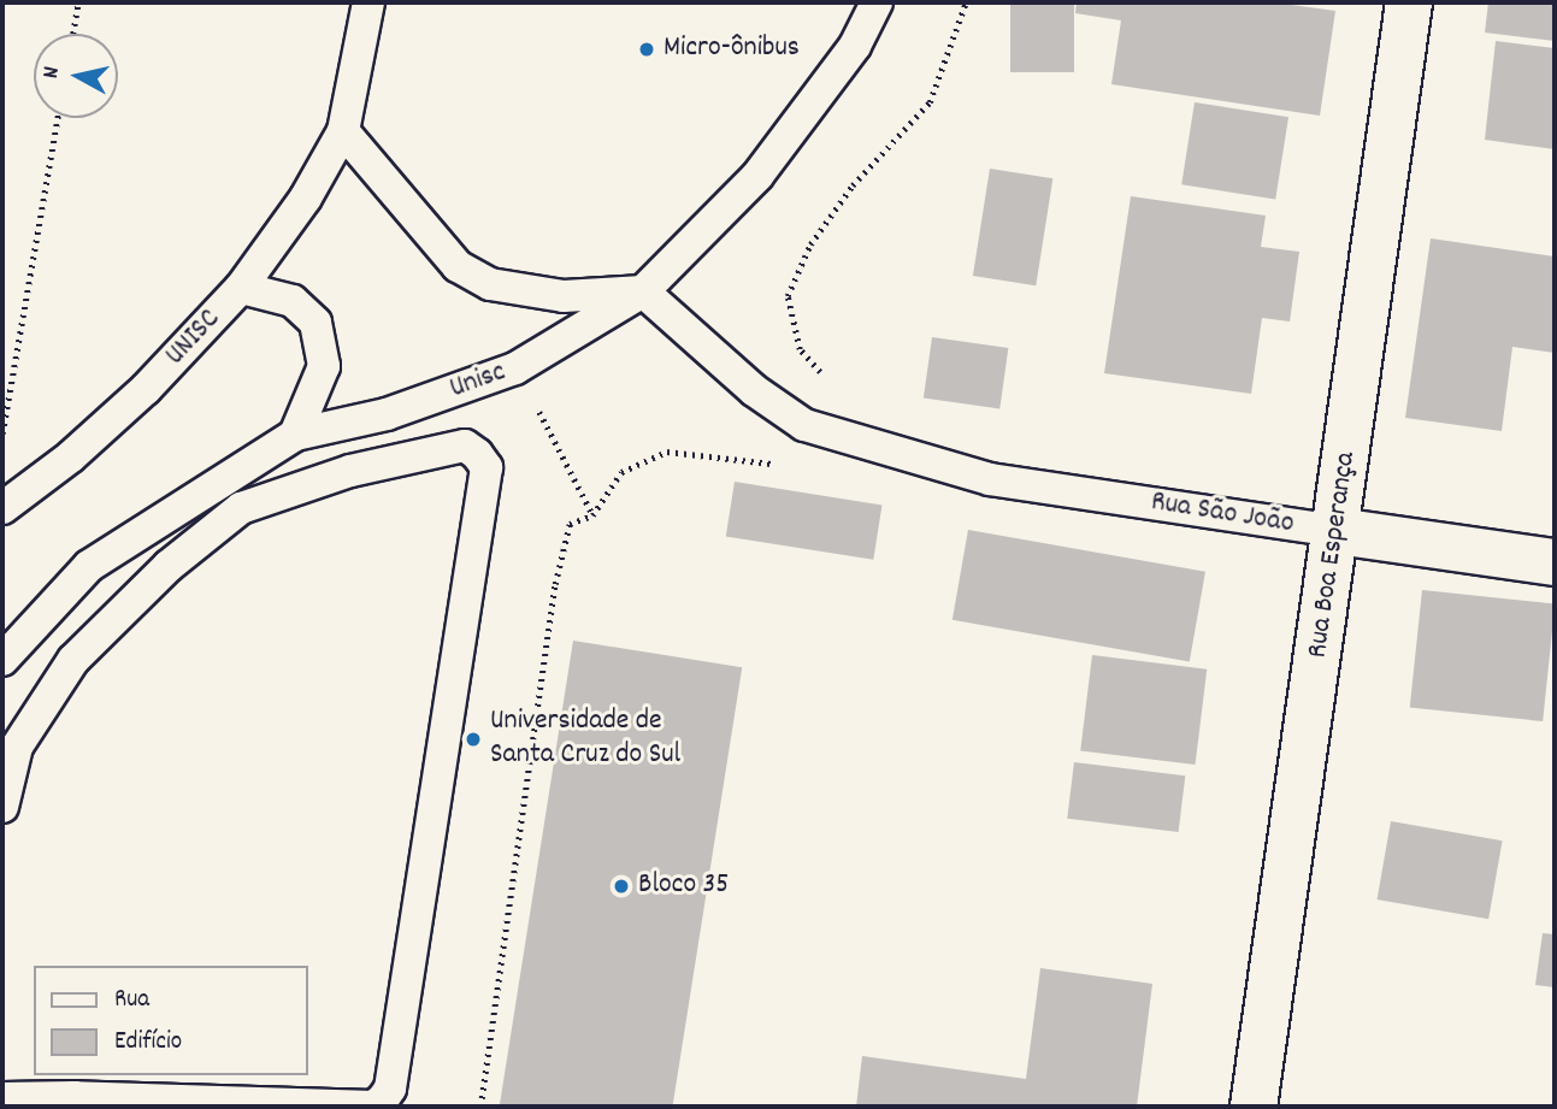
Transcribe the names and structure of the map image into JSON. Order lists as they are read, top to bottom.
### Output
{
  "streets": {
    "street": ["Rua São João", "Rua Boa Esperança"],
    "lane": ["UNISC", "Unisc"]
  },
  "crossings": [
    ["Unisc", "Rua São João"],
    ["Rua São João", "Rua Boa Esperança"]
  ],
  "places": ["Micro-ônibus", "Universidade de Santa Cruz do Sul", "Bloco 35"],
  "legend": ["Rua", "Edifício"],
  "north": "left"
}
